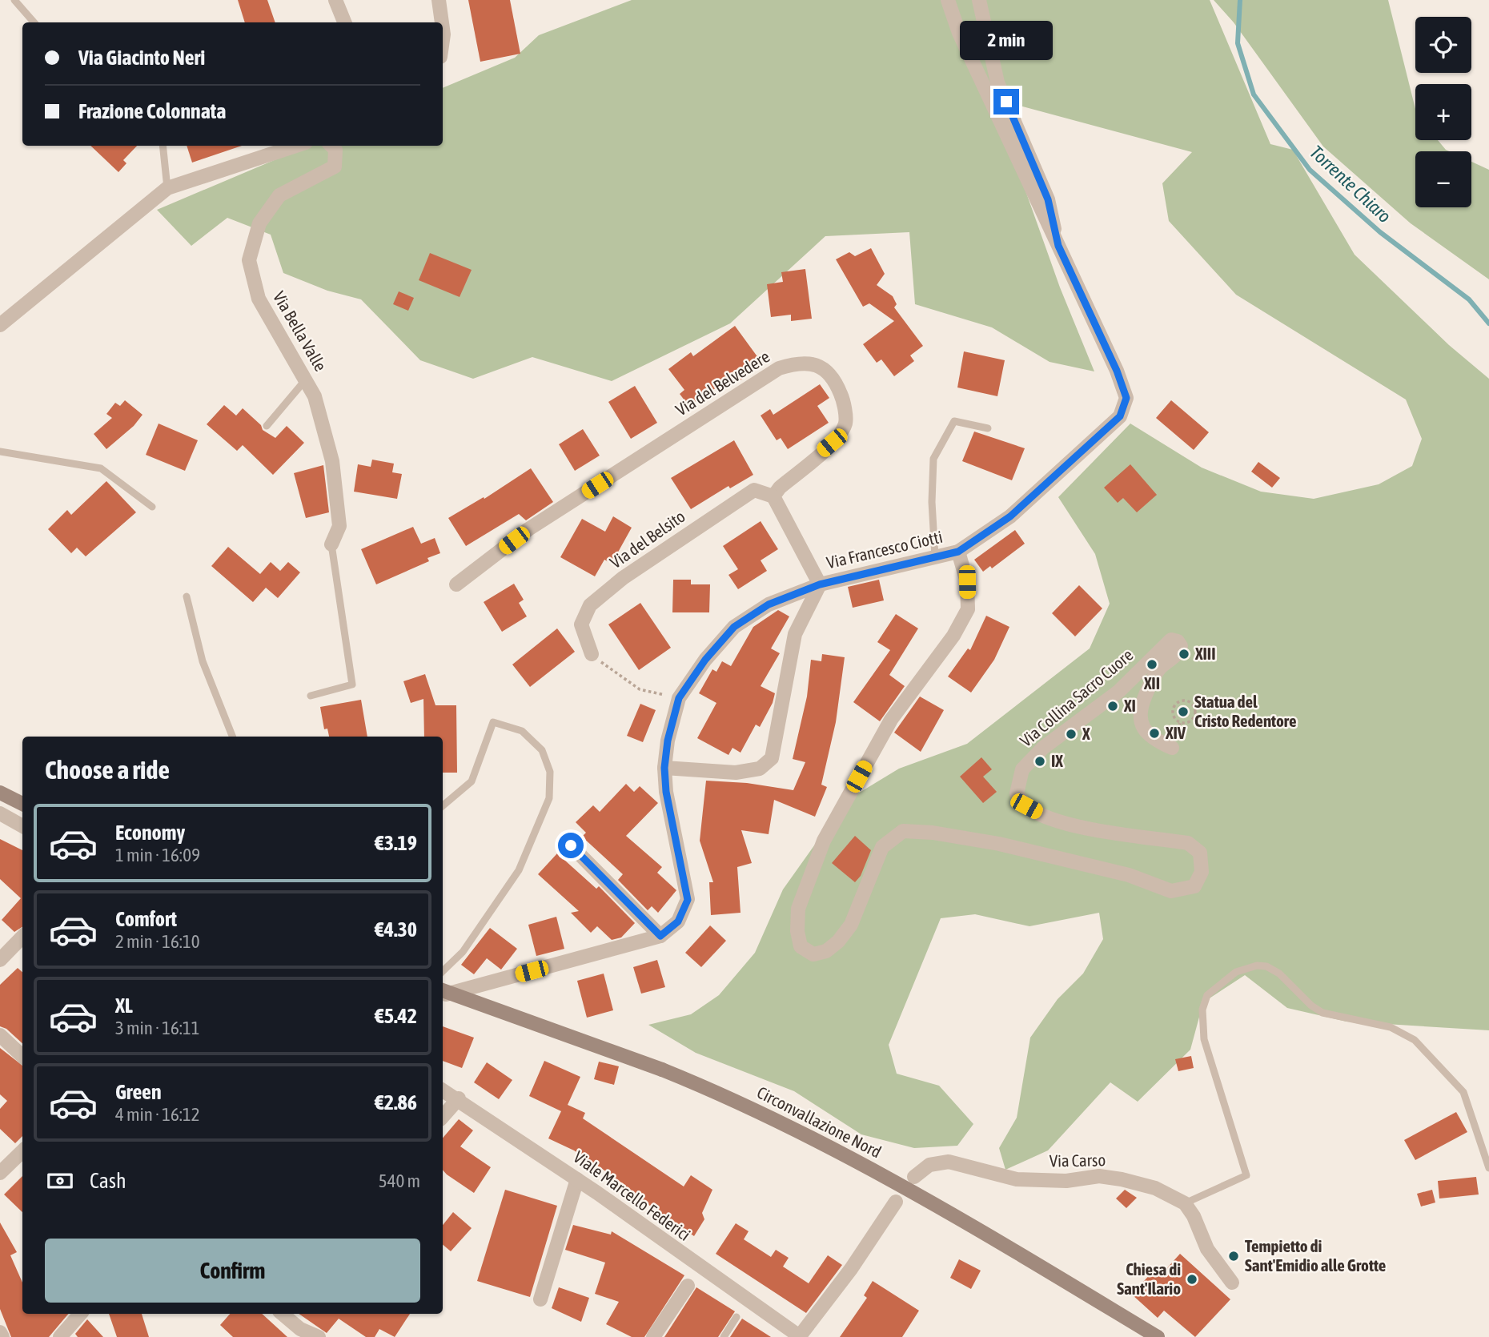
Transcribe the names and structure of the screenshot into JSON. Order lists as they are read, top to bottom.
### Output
{
  "streets": {
    "main road": ["Circonvallazione Nord"],
    "street": [
      "Via Bella Valle",
      "Via del Belvedere",
      "Via del Belsito",
      "Via Francesco Ciotti",
      "Via Collina Sacro Cuore",
      "Via Carso",
      "Viale Marcello Federici"
    ]
  },
  "crossings": [
    ["Via del Belvedere", "Via del Belsito"],
    ["Via Francesco Ciotti", "Via Collina Sacro Cuore"]
  ],
  "water": ["Torrente Chiaro"],
  "places": [
    "XIII",
    "XII",
    "XI",
    "Statua del Cristo Redentore",
    "XIV",
    "X",
    "IX",
    "Tempietto di Sant'Emidio alle Grotte",
    "Chiesa di Sant'Ilario"
  ],
  "page": {
    "map_buttons": ["+", "−"],
    "bubble": "2 min",
    "banner": ["Via Giacinto Neri", "Frazione Colonnata"],
    "heading": "Choose a ride",
    "list": [
      {
        "name": "Economy",
        "note": "1 min · 16:09",
        "value": "€3.19"
      },
      {
        "name": "Comfort",
        "note": "2 min · 16:10",
        "value": "€4.30"
      },
      {
        "name": "XL",
        "note": "3 min · 16:11",
        "value": "€5.42"
      },
      {
        "name": "Green",
        "note": "4 min · 16:12",
        "value": "€2.86"
      }
    ],
    "pay": ["Cash", "540 m"],
    "buttons": "Confirm"
  }
}
